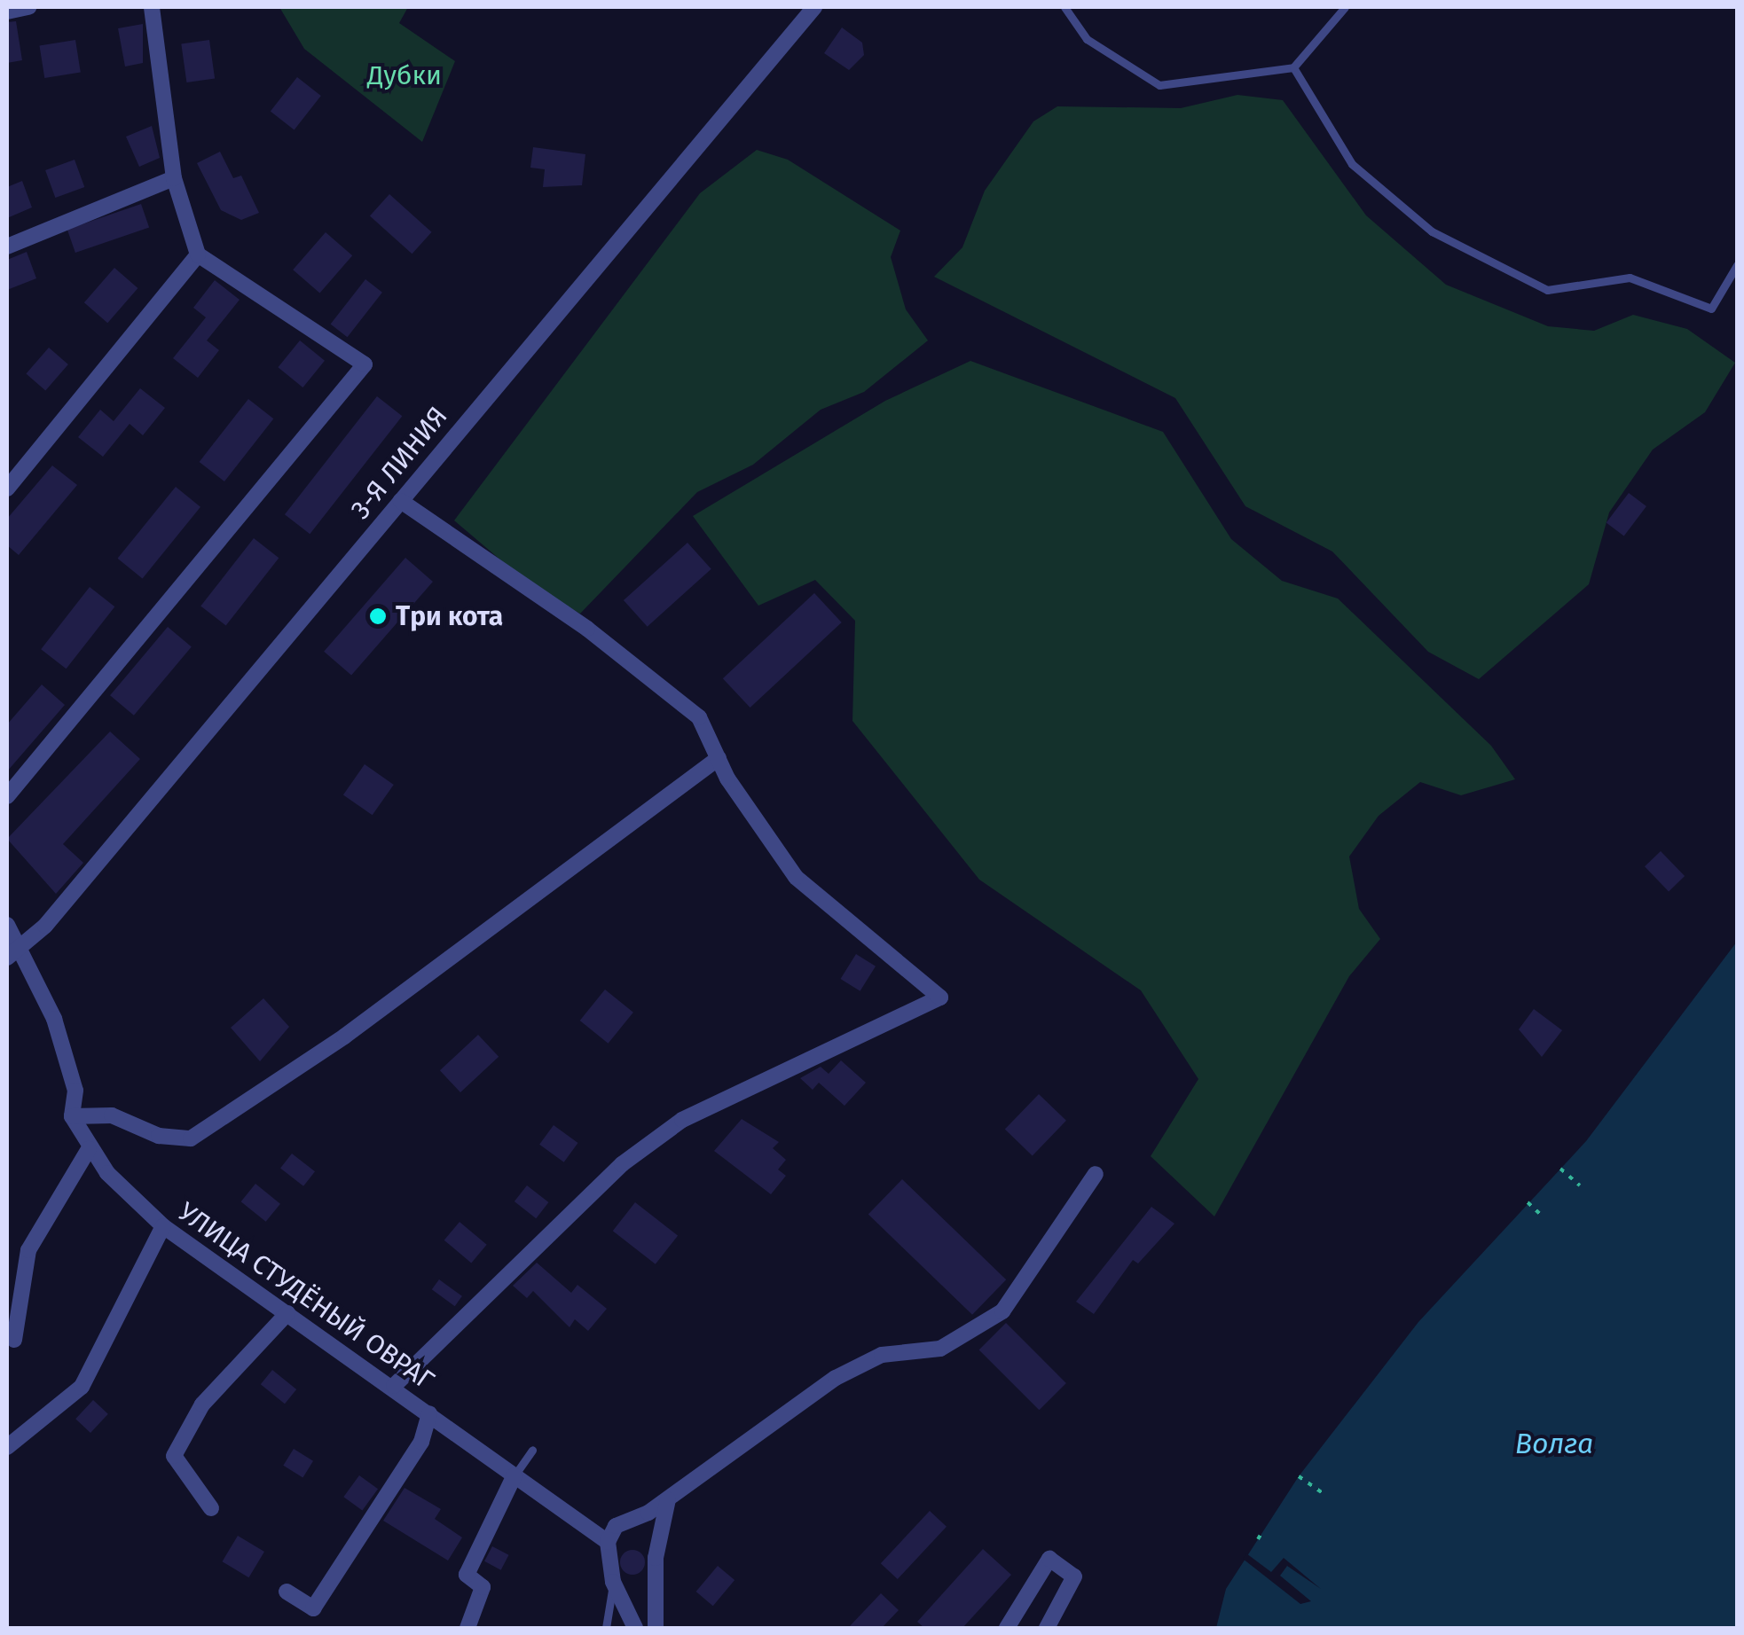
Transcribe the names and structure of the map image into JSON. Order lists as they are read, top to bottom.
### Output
{
  "streets": {
    "street": ["3-Я ЛИНИЯ", "УЛИЦА СТУДЁНЫЙ ОВРАГ"]
  },
  "crossings": [
    ["3-Я ЛИНИЯ", "УЛИЦА СТУДЁНЫЙ ОВРАГ"]
  ],
  "water": ["Волга"],
  "parks": ["Дубки"],
  "places": ["Три кота"]
}
